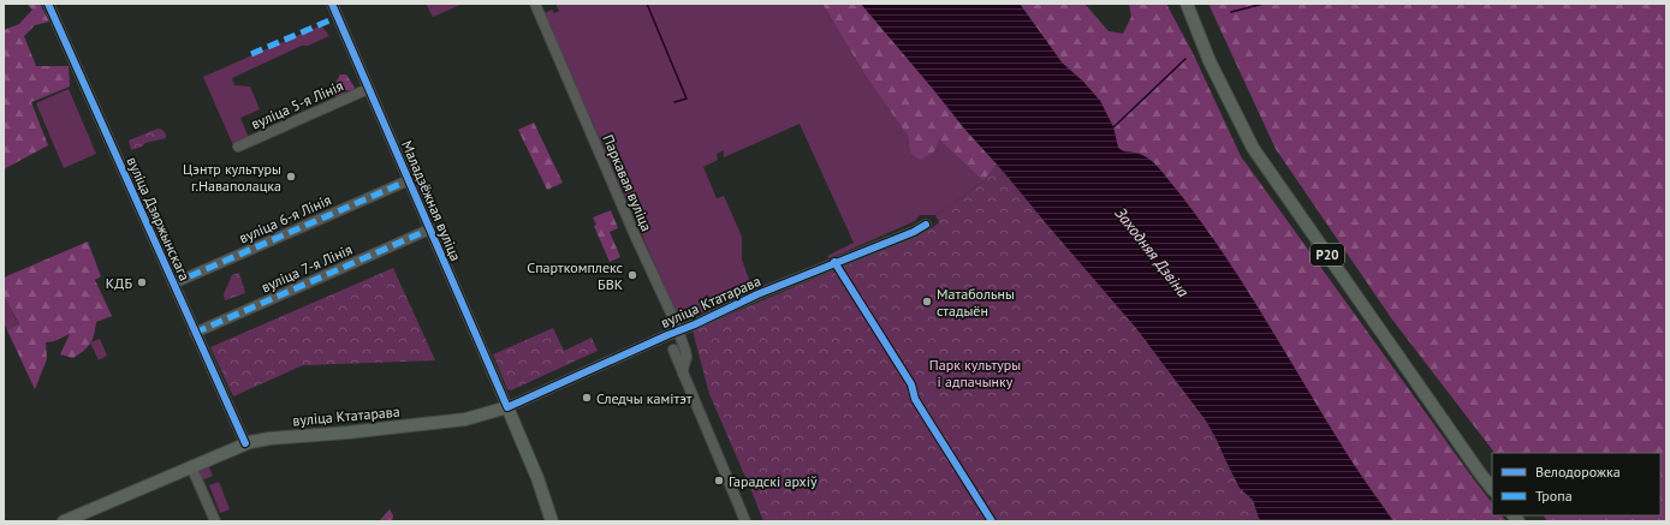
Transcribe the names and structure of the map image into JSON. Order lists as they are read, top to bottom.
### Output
{
  "streets": {
    "main road": ["Маладзёжная вуліца", "Р20", "вуліца Ктатарава"],
    "street": [
      "вуліца 5-я Лінія",
      "Паркавая вуліца",
      "вуліца Дзяржынскага",
      "вуліца 6-я Лінія",
      "вуліца 7-я Лінія"
    ]
  },
  "crossings": [
    ["вуліца 5-я Лінія", "Маладзёжная вуліца"],
    ["Паркавая вуліца", "вуліца Ктатарава"],
    ["Маладзёжная вуліца", "вуліца 6-я Лінія"],
    ["Маладзёжная вуліца", "вуліца 7-я Лінія"],
    ["Маладзёжная вуліца", "вуліца Ктатарава"],
    ["вуліца Дзяржынскага", "вуліца 6-я Лінія"],
    ["вуліца Дзяржынскага", "вуліца 7-я Лінія"],
    ["вуліца Дзяржынскага", "вуліца Ктатарава"]
  ],
  "water": ["Заходняя Дзвіна"],
  "parks": ["Парк культуры і адпачынку"],
  "places": [
    "Цэнтр культуры г.Наваполацка",
    "Спарткомплекс БВК",
    "КДБ",
    "Матабольны стадыён",
    "Следчы камітэт",
    "Гарадскі архіў"
  ],
  "legend": ["Велодорожка", "Тропа"]
}
